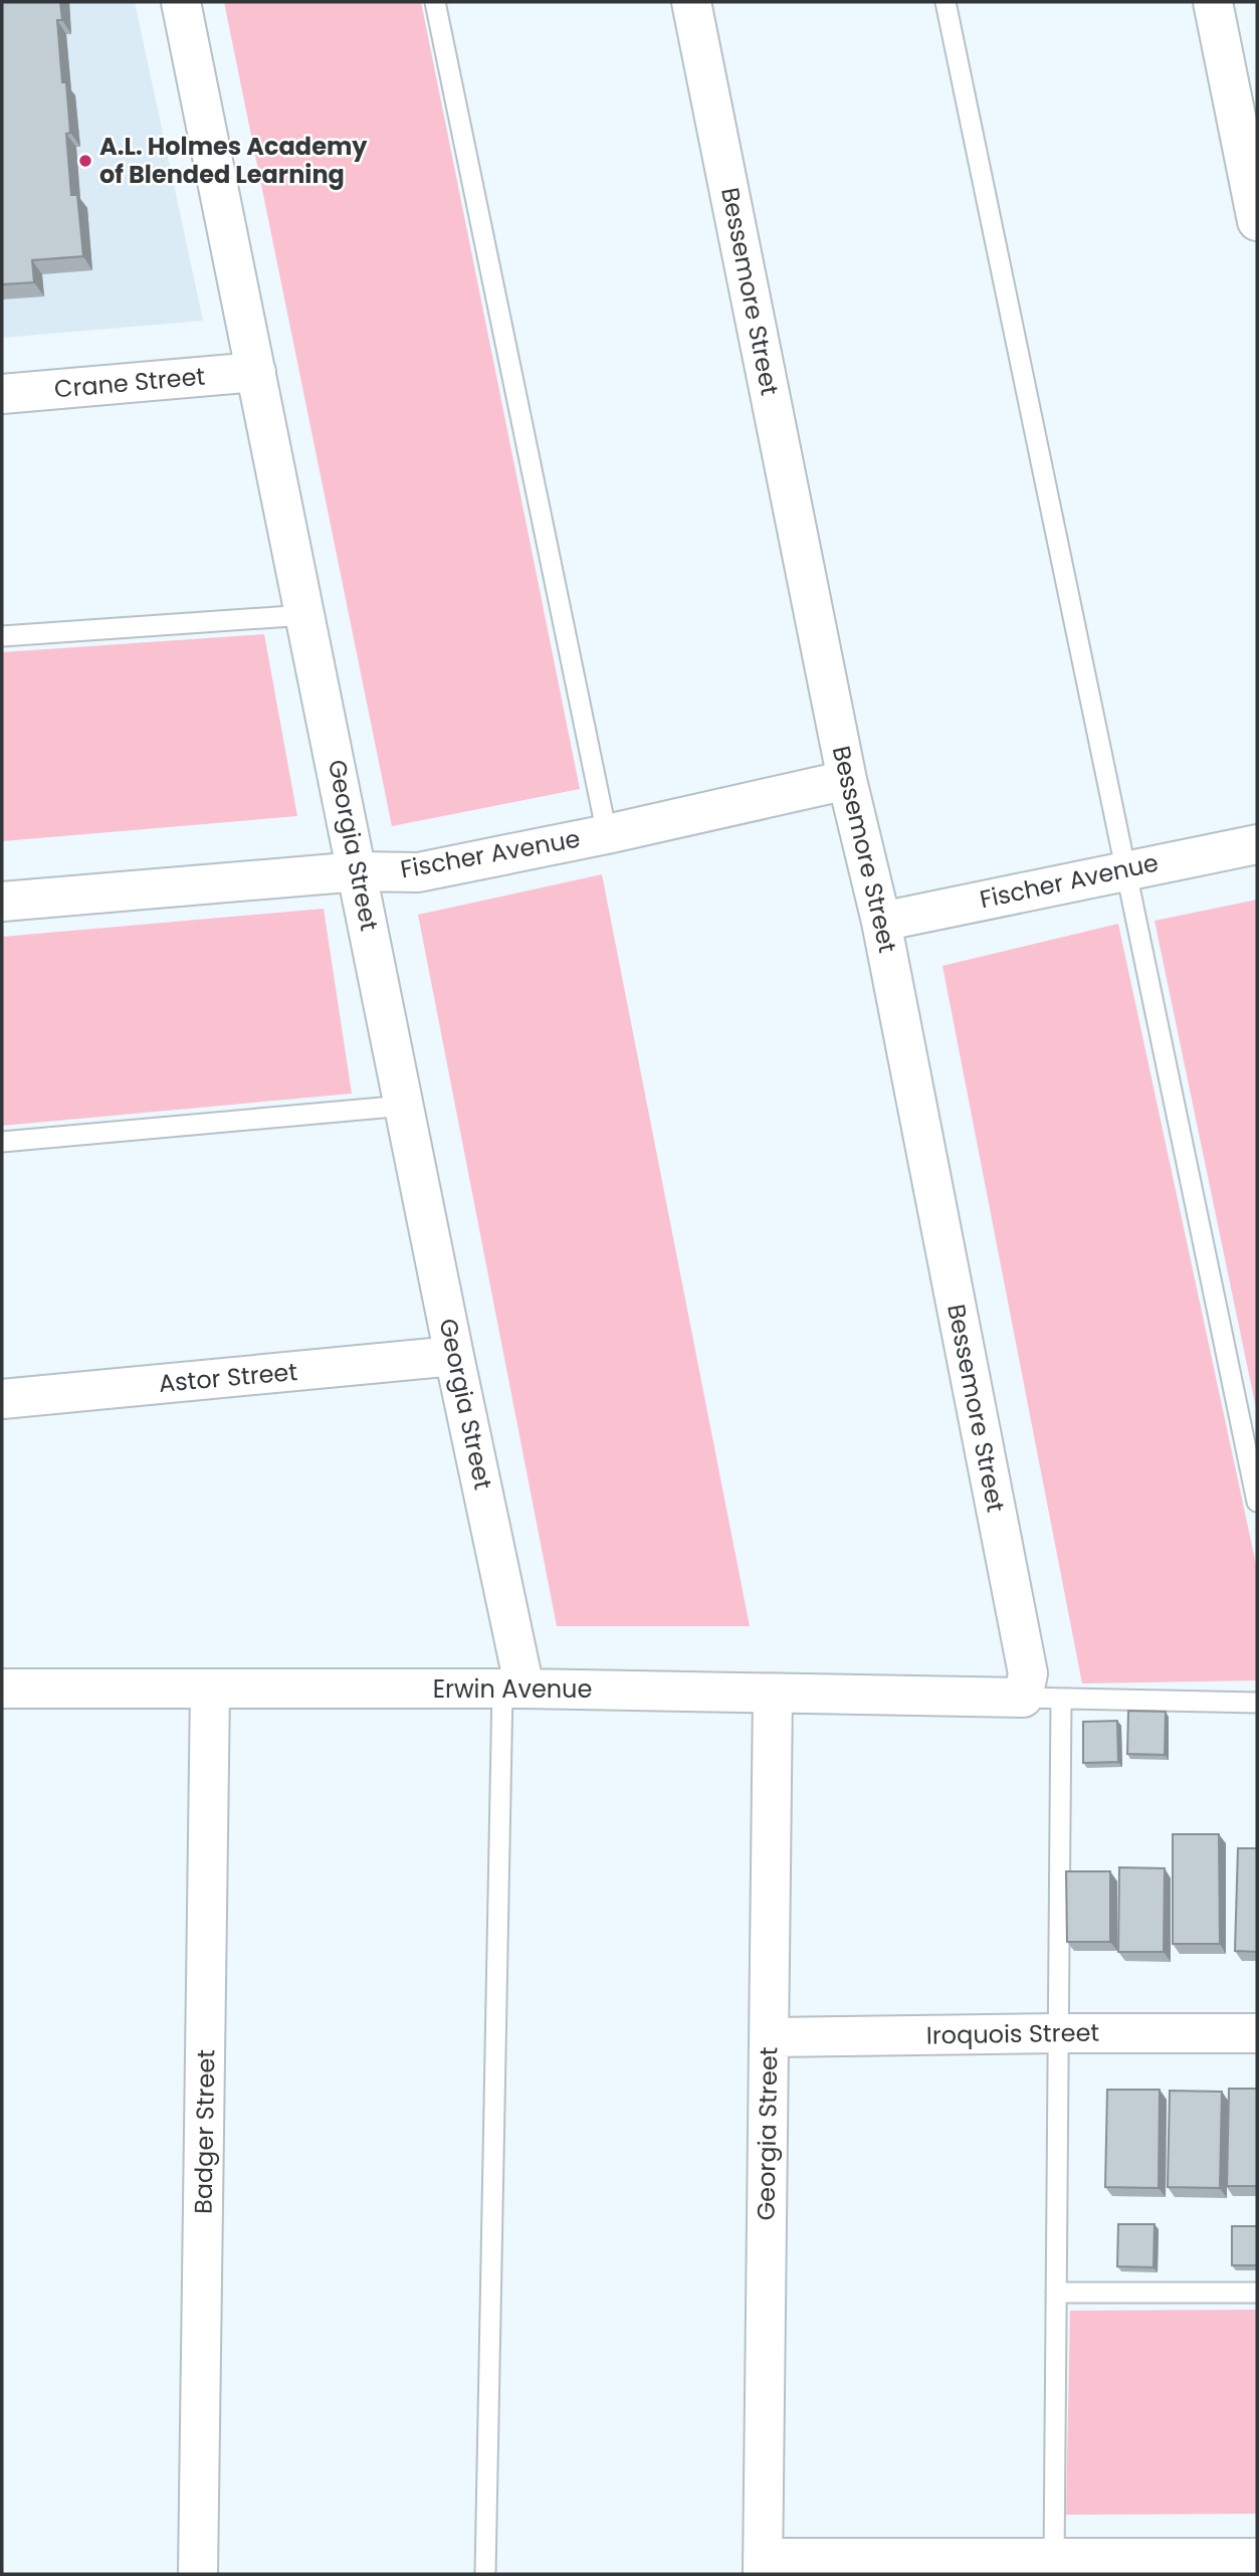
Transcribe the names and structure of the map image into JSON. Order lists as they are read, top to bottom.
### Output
{
  "streets": {
    "street": [
      "Bessemore Street",
      "Crane Street",
      "Georgia Street",
      "Fischer Avenue",
      "Astor Street",
      "Erwin Avenue",
      "Iroquois Street",
      "Badger Street"
    ]
  },
  "crossings": [
    ["Bessemore Street", "Fischer Avenue"],
    ["Bessemore Street", "Erwin Avenue"],
    ["Crane Street", "Georgia Street"],
    ["Georgia Street", "Fischer Avenue"],
    ["Georgia Street", "Astor Street"],
    ["Georgia Street", "Erwin Avenue"],
    ["Georgia Street", "Iroquois Street"],
    ["Erwin Avenue", "Badger Street"]
  ],
  "places": ["A.L. Holmes Academy of Blended Learning"]
}
